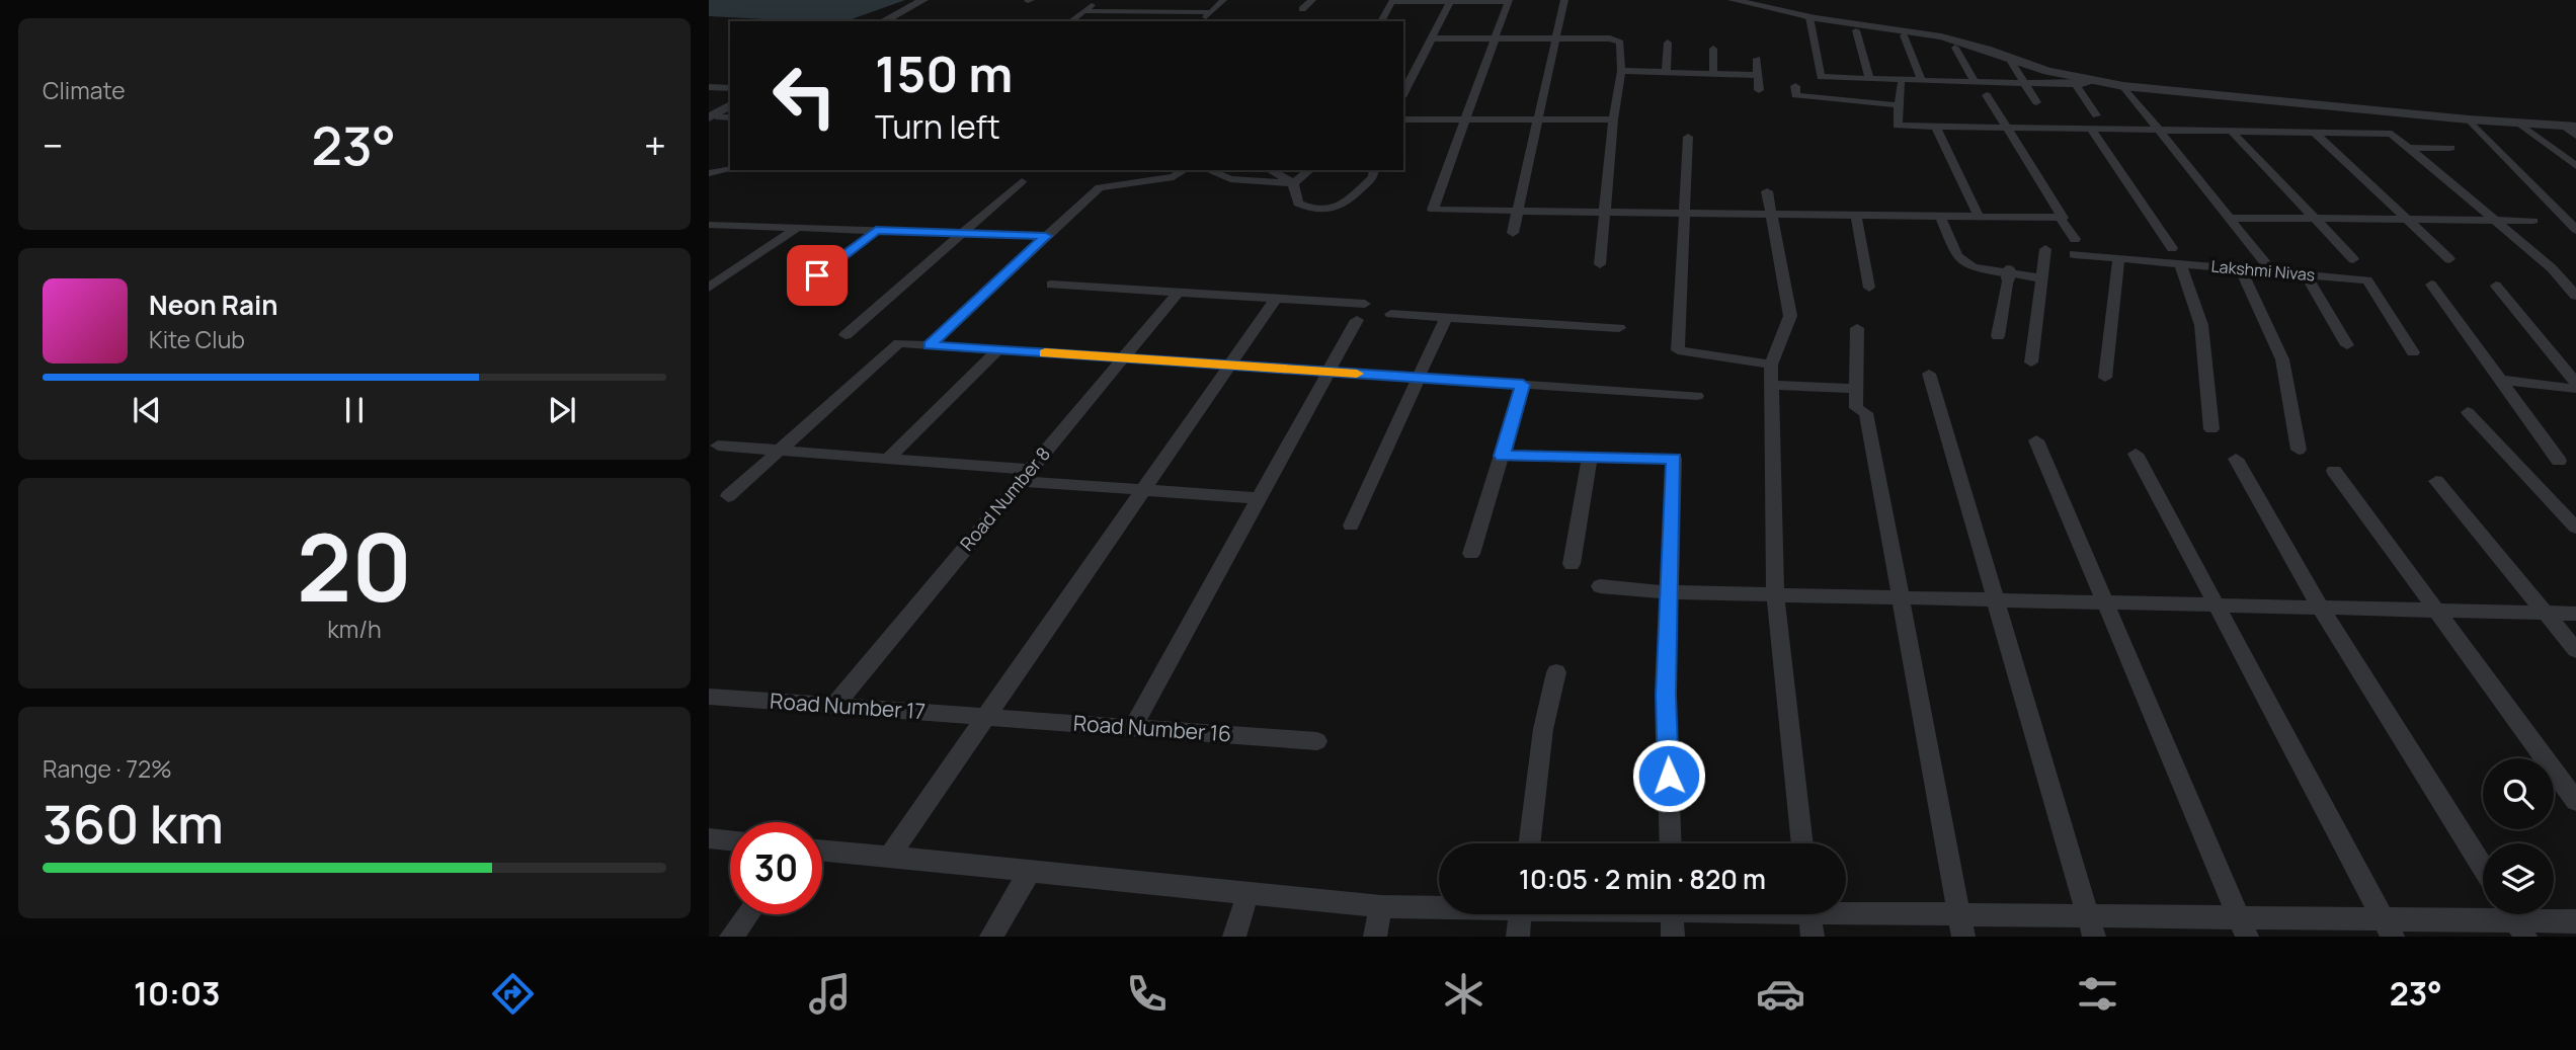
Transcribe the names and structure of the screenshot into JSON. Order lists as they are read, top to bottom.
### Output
{
  "streets": {
    "street": [
      "Lakshmi Nivas",
      "Road Number 8",
      "Road Number 17",
      "Road Number 16"
    ]
  },
  "crossings": [
    ["Road Number 8", "Road Number 17"],
    ["Road Number 17", "Road Number 16"]
  ],
  "page": {
    "tile": [
      "Climate",
      ["20", "km/h"],
      ["Range · 72%", "360 km"]
    ],
    "turn": ["150 m", "Turn left"],
    "heat": ["−", "23°", "+"],
    "song": ["Neon Rain", "Kite Club"],
    "limit": "30",
    "trip": "10:05 · 2 min · 820 m",
    "tabs": ["10:03", "23°"]
  }
}
